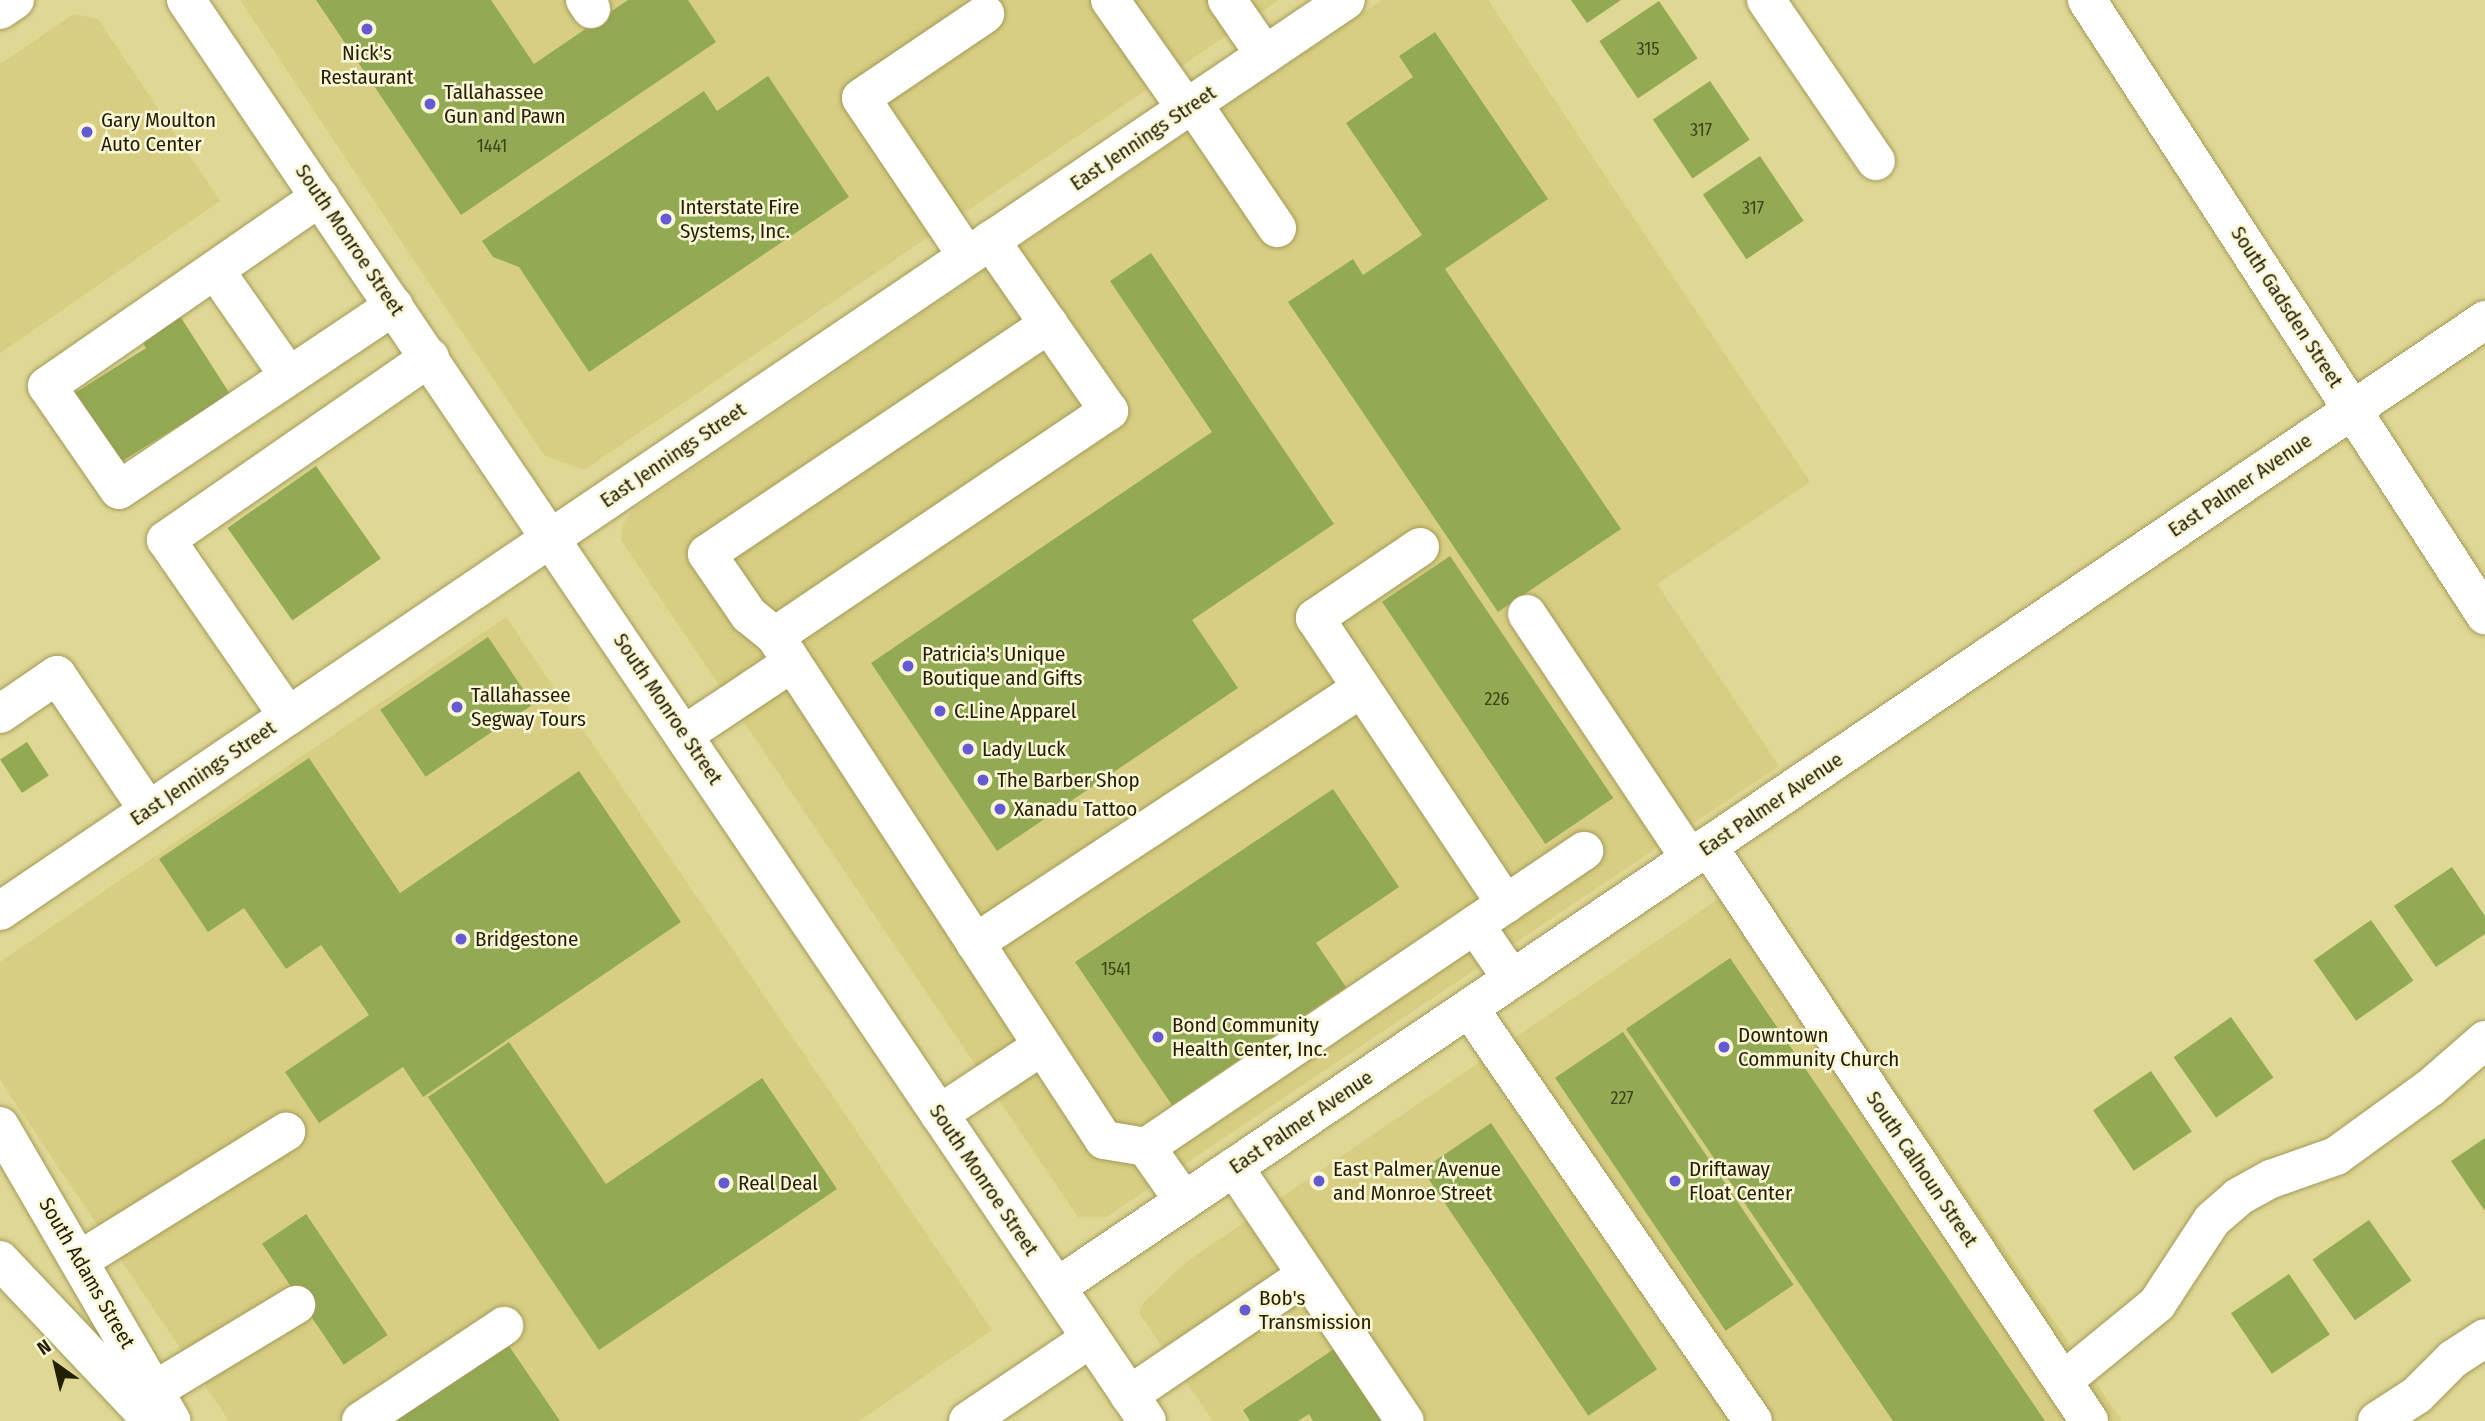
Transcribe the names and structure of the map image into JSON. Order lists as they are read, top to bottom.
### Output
{
  "streets": {
    "street": [
      "East Jennings Street",
      "South Monroe Street",
      "South Gadsden Street",
      "East Palmer Avenue",
      "South Calhoun Street",
      "South Adams Street"
    ]
  },
  "crossings": [
    ["East Jennings Street", "South Monroe Street"],
    ["South Monroe Street", "East Palmer Avenue"],
    ["South Gadsden Street", "East Palmer Avenue"],
    ["East Palmer Avenue", "South Calhoun Street"]
  ],
  "places": [
    "Nick's Restaurant",
    "Tallahassee Gun and Pawn",
    "Gary Moulton Auto Center",
    "Interstate Fire Systems, Inc.",
    "Patricia's Unique Boutique and Gifts",
    "Tallahassee Segway Tours",
    "C.Line Apparel",
    "Lady Luck",
    "The Barber Shop",
    "Xanadu Tattoo",
    "Bridgestone",
    "Bond Community Health Center, Inc.",
    "Downtown Community Church",
    "East Palmer Avenue and Monroe Street",
    "Driftaway Float Center",
    "Real Deal",
    "Bob's Transmission"
  ],
  "house_numbers": [
    "315",
    "317",
    "1441",
    "317",
    "226",
    "1541",
    "227"
  ],
  "north": "top left"
}
